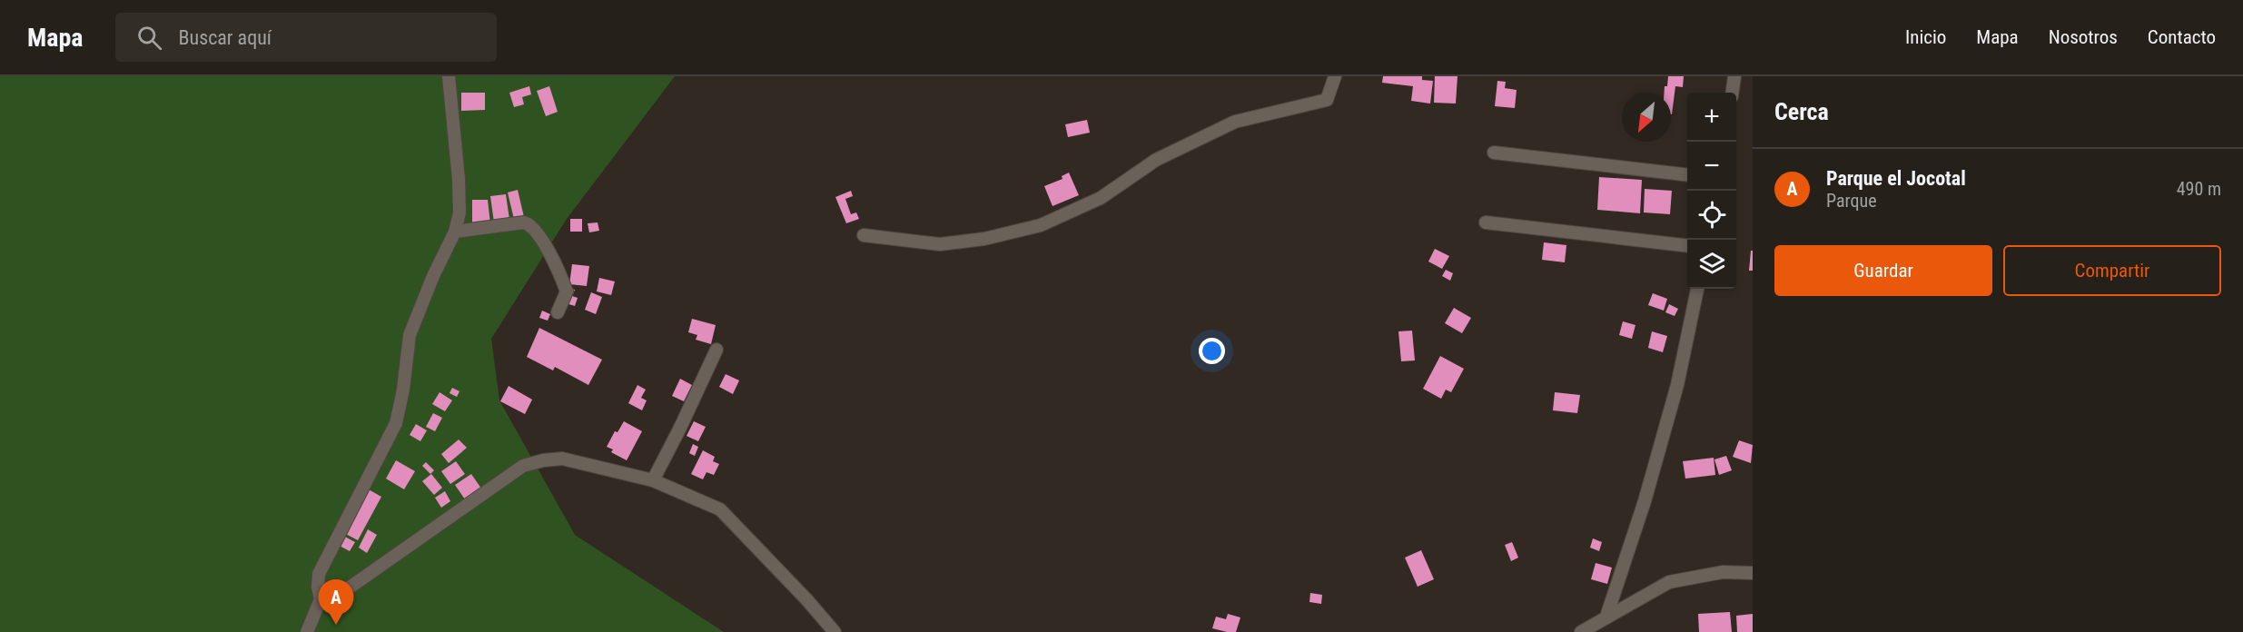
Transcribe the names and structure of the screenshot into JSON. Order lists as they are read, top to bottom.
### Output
{
  "north": "bottom left",
  "page": {
    "header": "Mapa",
    "search": "Buscar aquí",
    "nav": [
      "Inicio",
      "Mapa",
      "Nosotros",
      "Contacto"
    ],
    "heading": "Cerca",
    "map_buttons": ["+", "−"],
    "list": [
      {
        "mark": "A",
        "name": "Parque el Jocotal",
        "note": "Parque",
        "value": "490 m"
      }
    ],
    "buttons": ["Guardar", "Compartir"],
    "pins": "A"
  }
}
